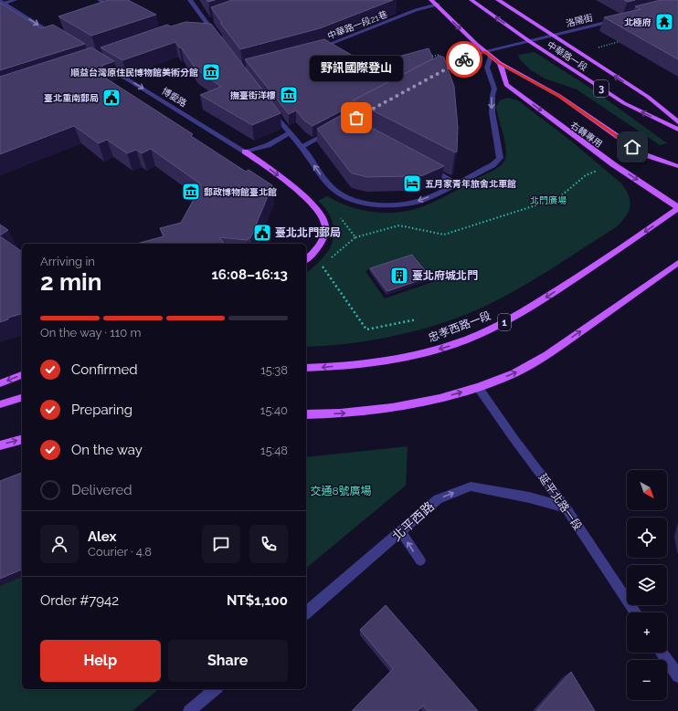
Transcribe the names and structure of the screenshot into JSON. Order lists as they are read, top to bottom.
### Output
{
  "streets": {
    "main road": [
      "中華路一段",
      "3",
      "右轉專用",
      "1",
      "忠孝西路一段"
    ],
    "street": [
      "洛陽街",
      "中華路一段21巷",
      "博愛路",
      "延平北路一段",
      "北平西路"
    ]
  },
  "crossings": [
    ["洛陽街", "中華路一段"],
    ["右轉專用", "忠孝西路一段"],
    ["延平北路一段", "北平西路"]
  ],
  "one_way": ["博愛路", "北平西路"],
  "parks": ["北門廣場", "交通8號廣場"],
  "places": {
    "temple": ["北極府"],
    "museum": ["順益台灣原住民博物館美術分館", "撫臺街洋樓", "郵政博物館臺北館"],
    "public building": ["臺北重南郵局", "臺北北門郵局"],
    "other": ["野訊國際登山"],
    "hotel": ["五月家青年旅舍北車館"],
    "building": ["臺北府城北門"]
  },
  "north": "bottom right",
  "page": {
    "bubble": "野訊國際登山",
    "heading": ["2 min", "Arriving in", "16:08–16:13"],
    "panel": [
      "Alex",
      "Courier · 4.8",
      "Order #7942",
      "NT$1,100"
    ],
    "bar": "On the way · 110 m",
    "list": [
      ["Confirmed", "15:38"],
      ["Preparing", "15:40"],
      ["On the way", "15:48"],
      "Delivered"
    ],
    "map_buttons": ["+", "−"],
    "buttons": ["Help", "Share"]
  }
}
